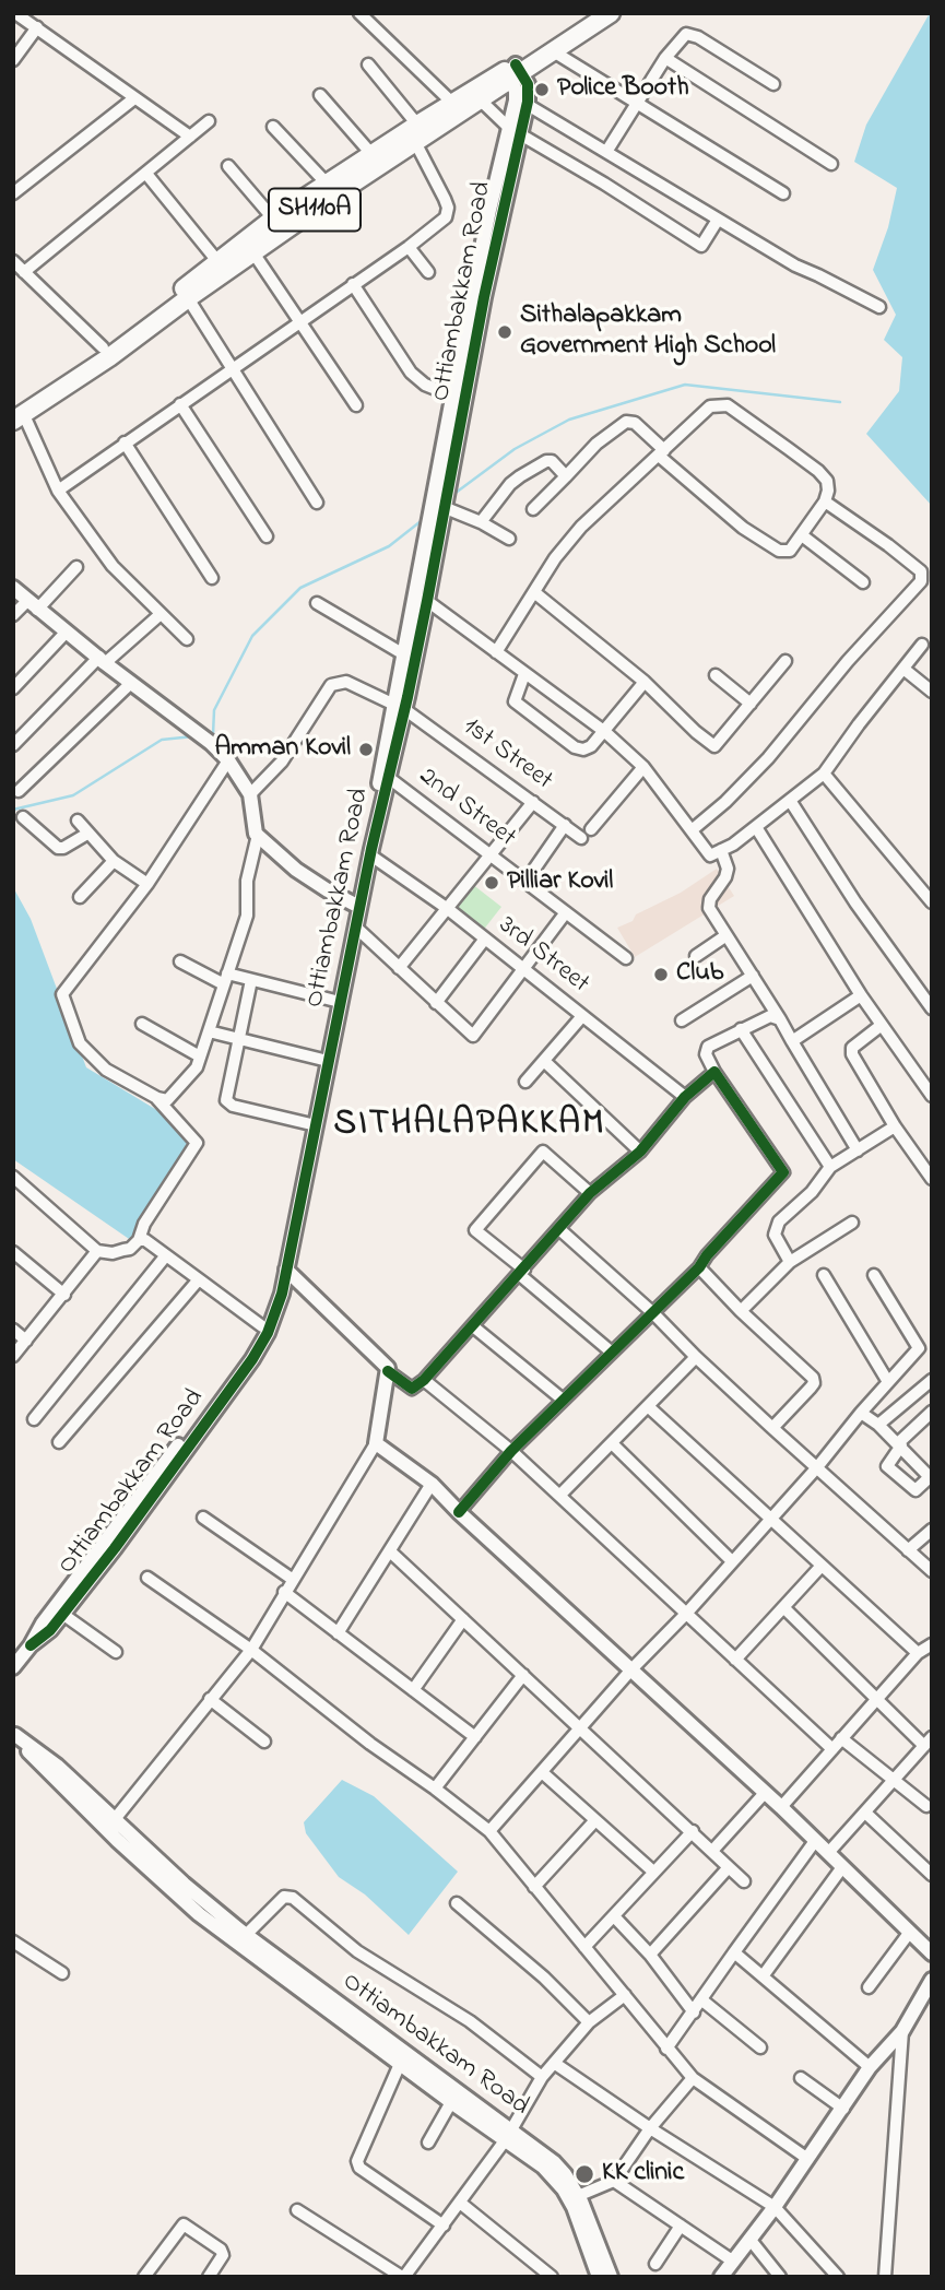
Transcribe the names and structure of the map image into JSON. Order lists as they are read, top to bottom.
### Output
{
  "streets": {
    "main road": ["SH110A"],
    "street": [
      "Ottiambakkam Road",
      "1st Street",
      "2nd Street",
      "3rd Street"
    ]
  },
  "crossings": [
    ["SH110A", "Ottiambakkam Road"],
    ["Ottiambakkam Road", "1st Street"],
    ["Ottiambakkam Road", "2nd Street"],
    ["Ottiambakkam Road", "3rd Street"]
  ],
  "districts": ["SITHALAPAKKAM"],
  "places": [
    "Police Booth",
    "Sithalapakkam Government High School",
    "Amman Kovil",
    "Pilliar Kovil",
    "Club",
    "KK clinic"
  ]
}
